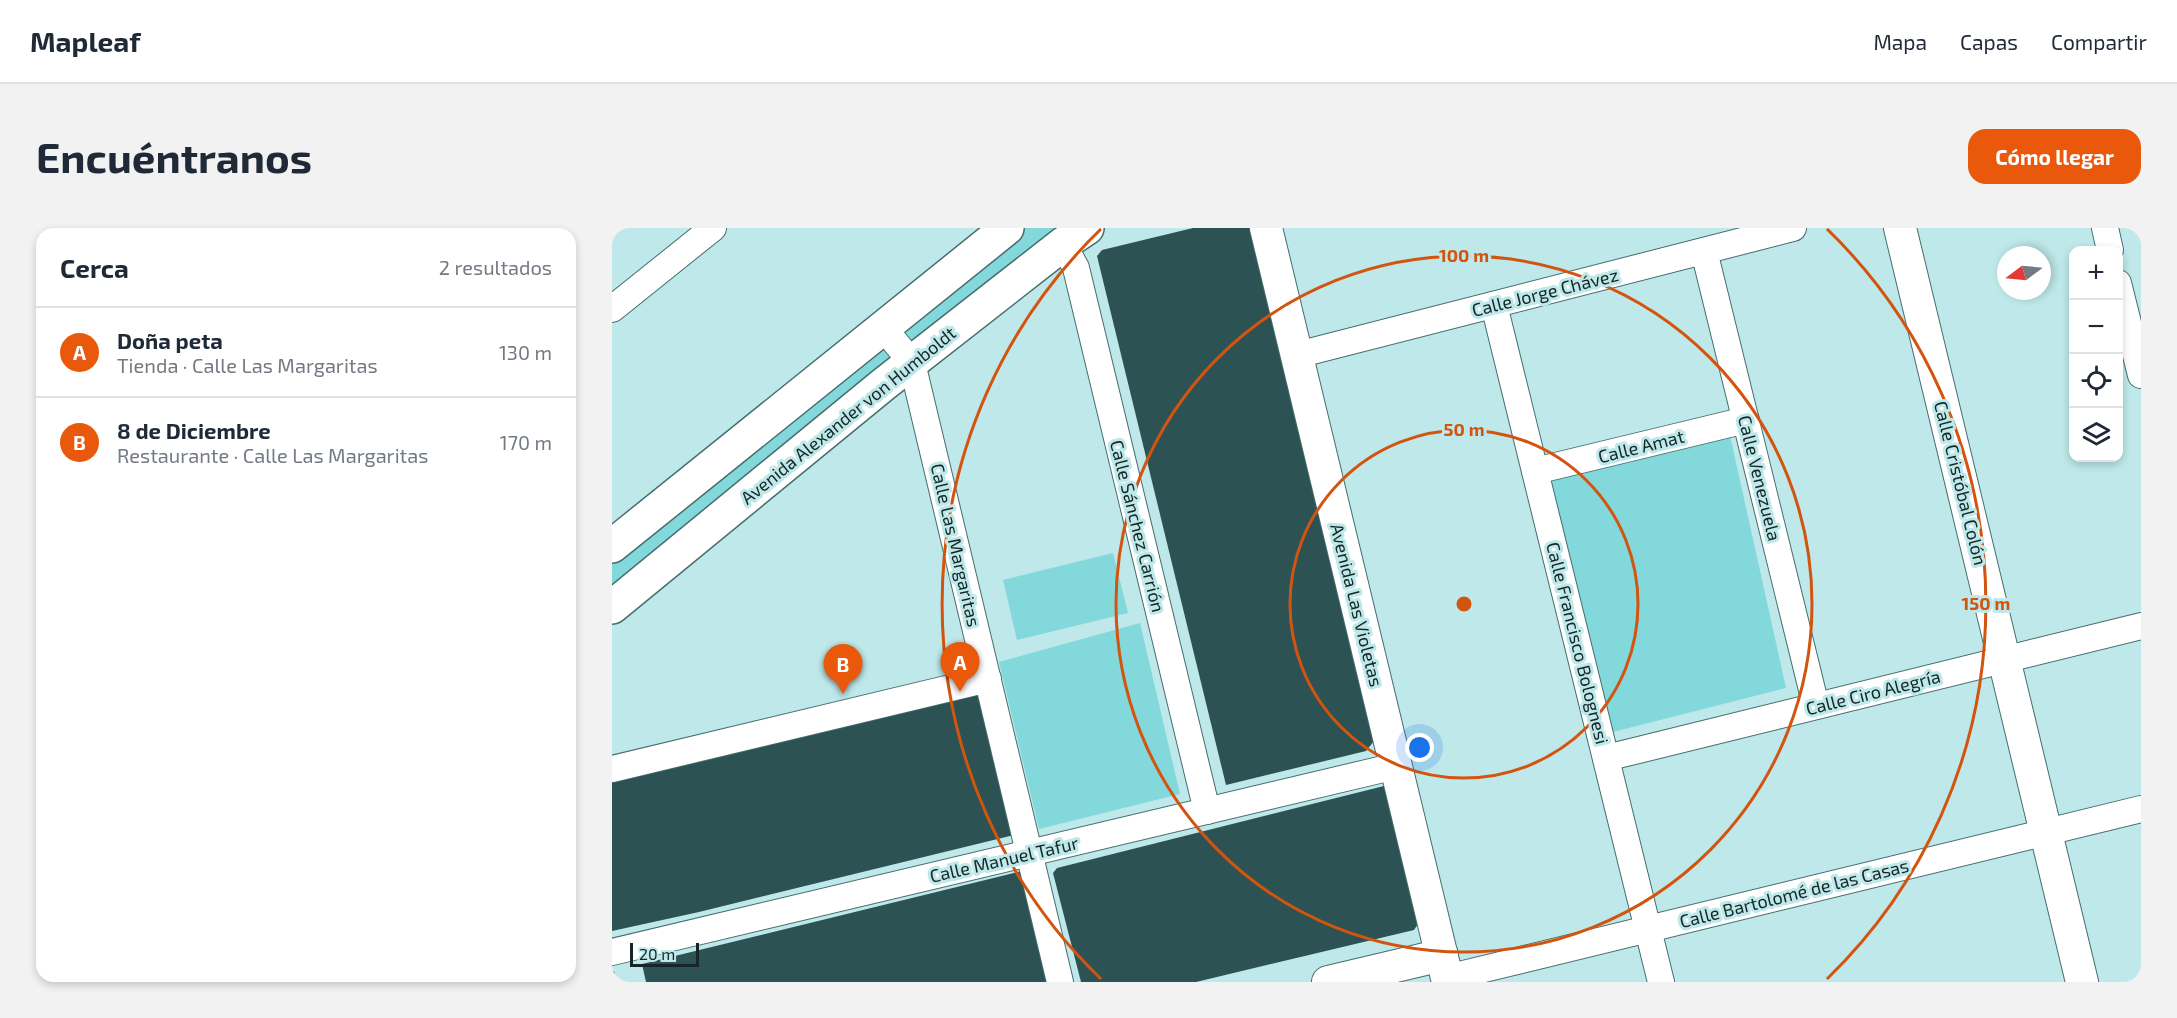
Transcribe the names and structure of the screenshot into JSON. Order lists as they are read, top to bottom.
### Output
{
  "streets": {
    "main road": ["Avenida Alexander von Humboldt"],
    "street": [
      "Calle Jorge Chávez",
      "Calle Amat",
      "Calle Venezuela",
      "Calle Cristóbal Colón",
      "Calle Sánchez Carrión",
      "Calle Las Margaritas",
      "Avenida Las Violetas",
      "Calle Francisco Bolognesi",
      "Calle Ciro Alegría",
      "Calle Manuel Tafur",
      "Calle Bartolomé de las Casas"
    ]
  },
  "crossings": [
    ["Calle Jorge Chávez", "Calle Venezuela"],
    ["Calle Jorge Chávez", "Avenida Las Violetas"],
    ["Calle Jorge Chávez", "Calle Francisco Bolognesi"],
    ["Avenida Alexander von Humboldt", "Calle Sánchez Carrión"],
    ["Avenida Alexander von Humboldt", "Calle Las Margaritas"],
    ["Calle Amat", "Calle Venezuela"],
    ["Calle Amat", "Calle Francisco Bolognesi"],
    ["Calle Venezuela", "Calle Ciro Alegría"],
    ["Calle Cristóbal Colón", "Calle Ciro Alegría"],
    ["Calle Cristóbal Colón", "Calle Bartolomé de las Casas"],
    ["Calle Sánchez Carrión", "Calle Manuel Tafur"],
    ["Calle Las Margaritas", "Calle Manuel Tafur"],
    ["Avenida Las Violetas", "Calle Manuel Tafur"],
    ["Avenida Las Violetas", "Calle Bartolomé de las Casas"],
    ["Calle Francisco Bolognesi", "Calle Ciro Alegría"],
    ["Calle Francisco Bolognesi", "Calle Bartolomé de las Casas"]
  ],
  "scale_bar": "20 m",
  "north": "left",
  "page": {
    "header": "Mapleaf",
    "nav": ["Mapa", "Capas", "Compartir"],
    "buttons": "Cómo llegar",
    "title": "Encuéntranos",
    "heading": ["Cerca", "2 resultados"],
    "map_buttons": ["+", "−"],
    "list": [
      {
        "mark": "A",
        "name": "Doña peta",
        "note": "Tienda · Calle Las Margaritas",
        "value": "130 m"
      },
      {
        "mark": "B",
        "name": "8 de Diciembre",
        "note": "Restaurante · Calle Las Margaritas",
        "value": "170 m"
      }
    ],
    "pins": ["A", "B"],
    "scale": "20 m"
  },
  "rings": ["100 m", "50 m", "150 m"]
}
